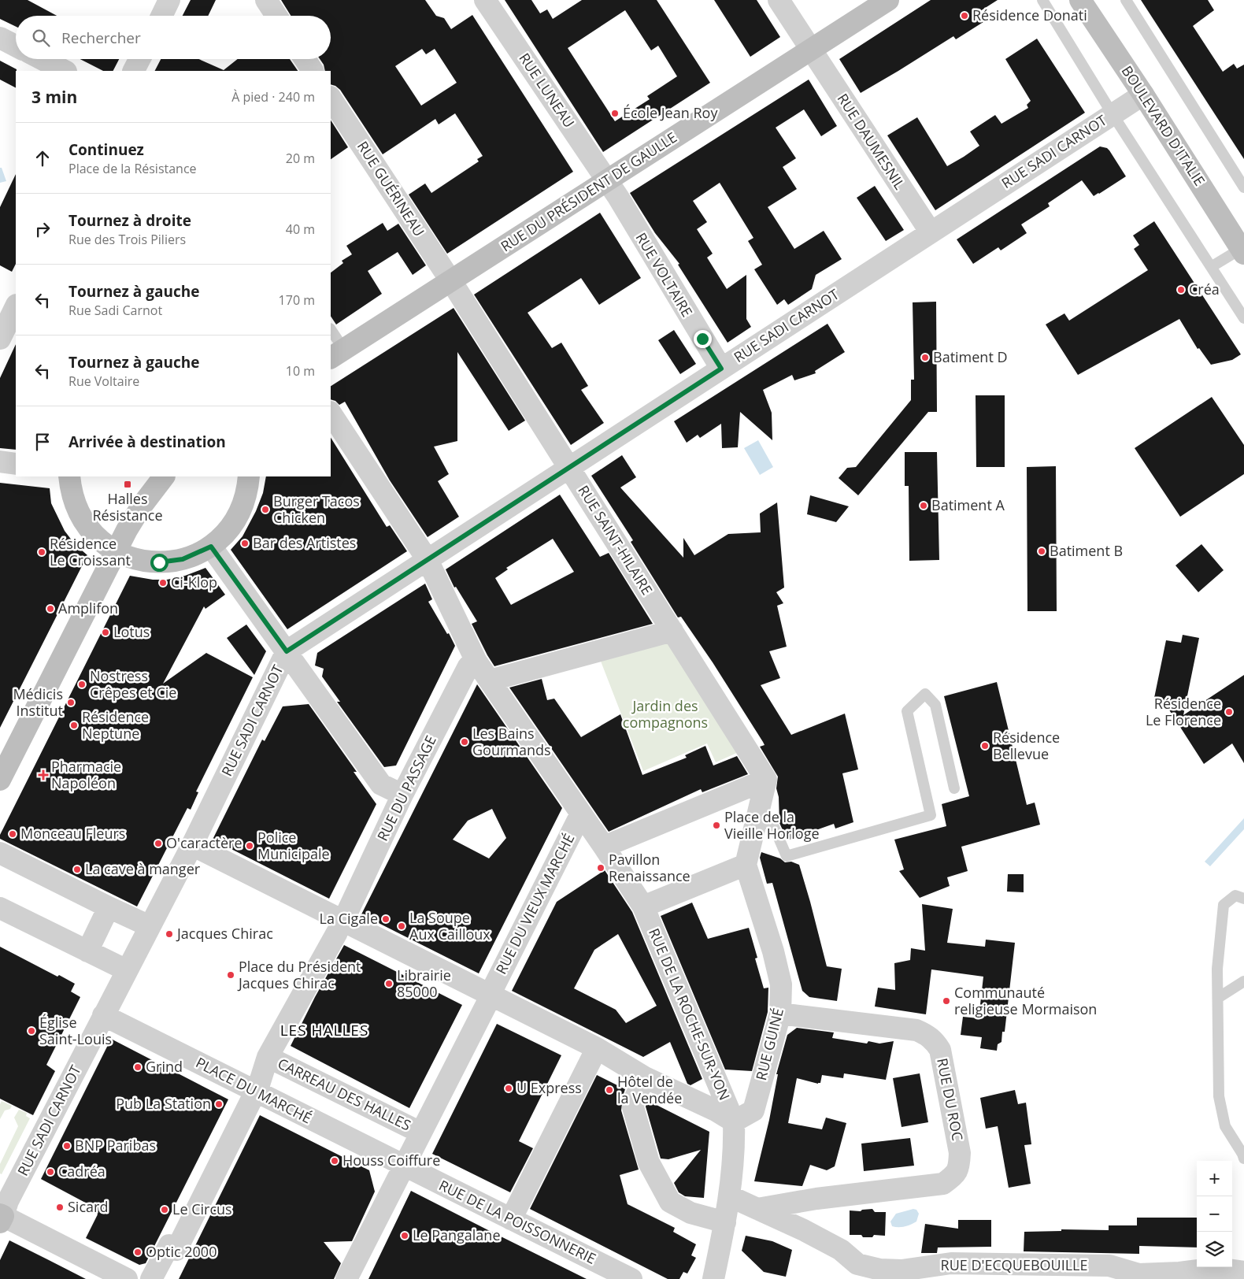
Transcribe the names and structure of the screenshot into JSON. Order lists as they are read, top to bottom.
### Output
{
  "streets": {
    "street": [
      "RUE LUNEAU",
      "BOULEVARD D'ITALIE",
      "RUE DAUMESNIL",
      "RUE SADI CARNOT",
      "RUE GUÉRINEAU",
      "RUE DU PRÉSIDENT DE GAULLE",
      "RUE VOLTAIRE",
      "RUE SAINT-HILAIRE",
      "RUE DU PASSAGE",
      "RUE DU VIEUX MARCHÉ",
      "RUE DE LA ROCHE-SUR-YON",
      "RUE GUINÉ",
      "PLACE DU MARCHÉ",
      "CARREAU DES HALLES",
      "RUE DU ROC",
      "RUE DE LA POISSONNERIE",
      "RUE D'ECQUEBOUILLE"
    ]
  },
  "crossings": [
    ["RUE LUNEAU", "RUE DU PRÉSIDENT DE GAULLE"],
    ["RUE LUNEAU", "RUE VOLTAIRE"],
    ["BOULEVARD D'ITALIE", "RUE SADI CARNOT"],
    ["RUE DAUMESNIL", "RUE SADI CARNOT"],
    ["RUE DAUMESNIL", "RUE DU PRÉSIDENT DE GAULLE"],
    ["RUE SADI CARNOT", "RUE VOLTAIRE"],
    ["RUE SADI CARNOT", "RUE SAINT-HILAIRE"],
    ["RUE SADI CARNOT", "PLACE DU MARCHÉ"],
    ["RUE GUÉRINEAU", "RUE DU PRÉSIDENT DE GAULLE"],
    ["RUE GUÉRINEAU", "RUE SAINT-HILAIRE"],
    ["RUE DU PRÉSIDENT DE GAULLE", "RUE VOLTAIRE"],
    ["RUE DU PRÉSIDENT DE GAULLE", "RUE SAINT-HILAIRE"],
    ["RUE DU PASSAGE", "CARREAU DES HALLES"],
    ["RUE DU VIEUX MARCHÉ", "CARREAU DES HALLES"],
    ["RUE DE LA ROCHE-SUR-YON", "RUE GUINÉ"],
    ["RUE GUINÉ", "RUE DU ROC"],
    ["PLACE DU MARCHÉ", "CARREAU DES HALLES"],
    ["PLACE DU MARCHÉ", "RUE DE LA POISSONNERIE"],
    ["CARREAU DES HALLES", "RUE DE LA POISSONNERIE"],
    ["RUE DU ROC", "RUE D'ECQUEBOUILLE"]
  ],
  "districts": ["LES HALLES"],
  "parks": ["Jardin des compagnons"],
  "places": {
    "other": [
      "Résidence Donati",
      "École Jean Roy",
      "Créa",
      "Batiment D",
      "Batiment A",
      "Burger Tacos Chicken",
      "Bar des Artistes",
      "Batiment B",
      "Résidence Le Croissant",
      "Ci-Klop",
      "Amplifon",
      "Lotus",
      "Nostress Crêpes et Cie",
      "Médicis Institut",
      "Résidence Le Florence",
      "Résidence Neptune",
      "Les Bains Gourmands",
      "Résidence Bellevue",
      "Place de la Vieille Horloge",
      "Monceau Fleurs",
      "O'caractère",
      "Police Municipale",
      "Pavillon Renaissance",
      "La cave à manger",
      "La Cigale",
      "La Soupe Aux Cailloux",
      "Jacques Chirac",
      "Place du Président Jacques Chirac",
      "Librairie 85000",
      "Communauté religieuse Mormaison",
      "Église Saint-Louis",
      "Grind",
      "U Express",
      "Hôtel de la Vendée",
      "Pub La Station",
      "BNP Paribas",
      "Houss Coiffure",
      "Cadréa",
      "Sicard",
      "Le Circus",
      "Le Pangalane",
      "Optic 2000"
    ],
    "transit": ["Halles Résistance"],
    "health": ["Pharmacie Napoléon"]
  },
  "page": {
    "search": "Rechercher",
    "heading": ["3 min", "À pied · 240 m"],
    "list": [
      ["Continuez", "Place de la Résistance", "20 m"],
      ["Tournez à droite", "Rue des Trois Piliers", "40 m"],
      ["Tournez à gauche", "Rue Sadi Carnot", "170 m"],
      ["Tournez à gauche", "Rue Voltaire", "10 m"],
      "Arrivée à destination"
    ],
    "map_buttons": ["+", "−"]
  }
}
